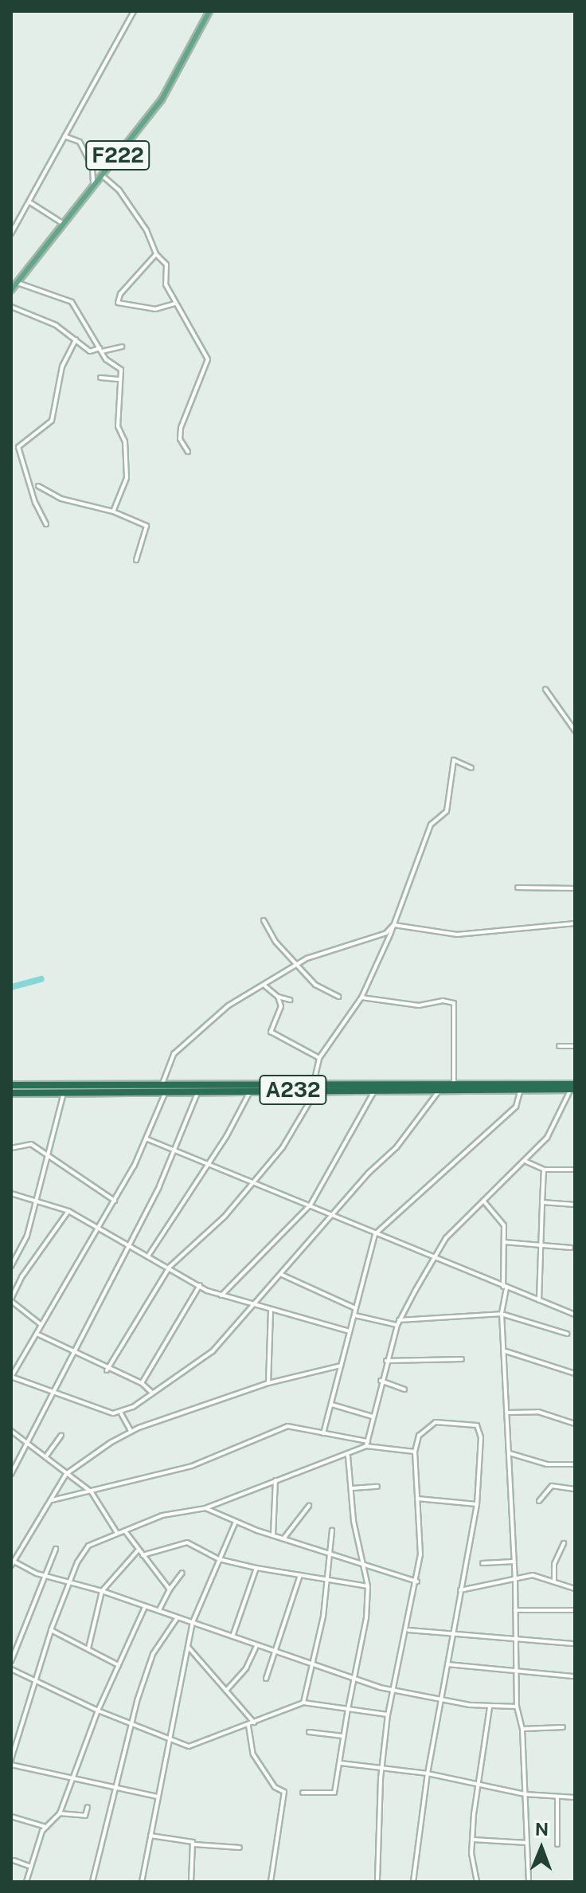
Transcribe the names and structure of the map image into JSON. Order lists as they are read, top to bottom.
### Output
{
  "streets": {
    "highway": ["A232"],
    "main road": ["F222"]
  },
  "north": "top"
}
